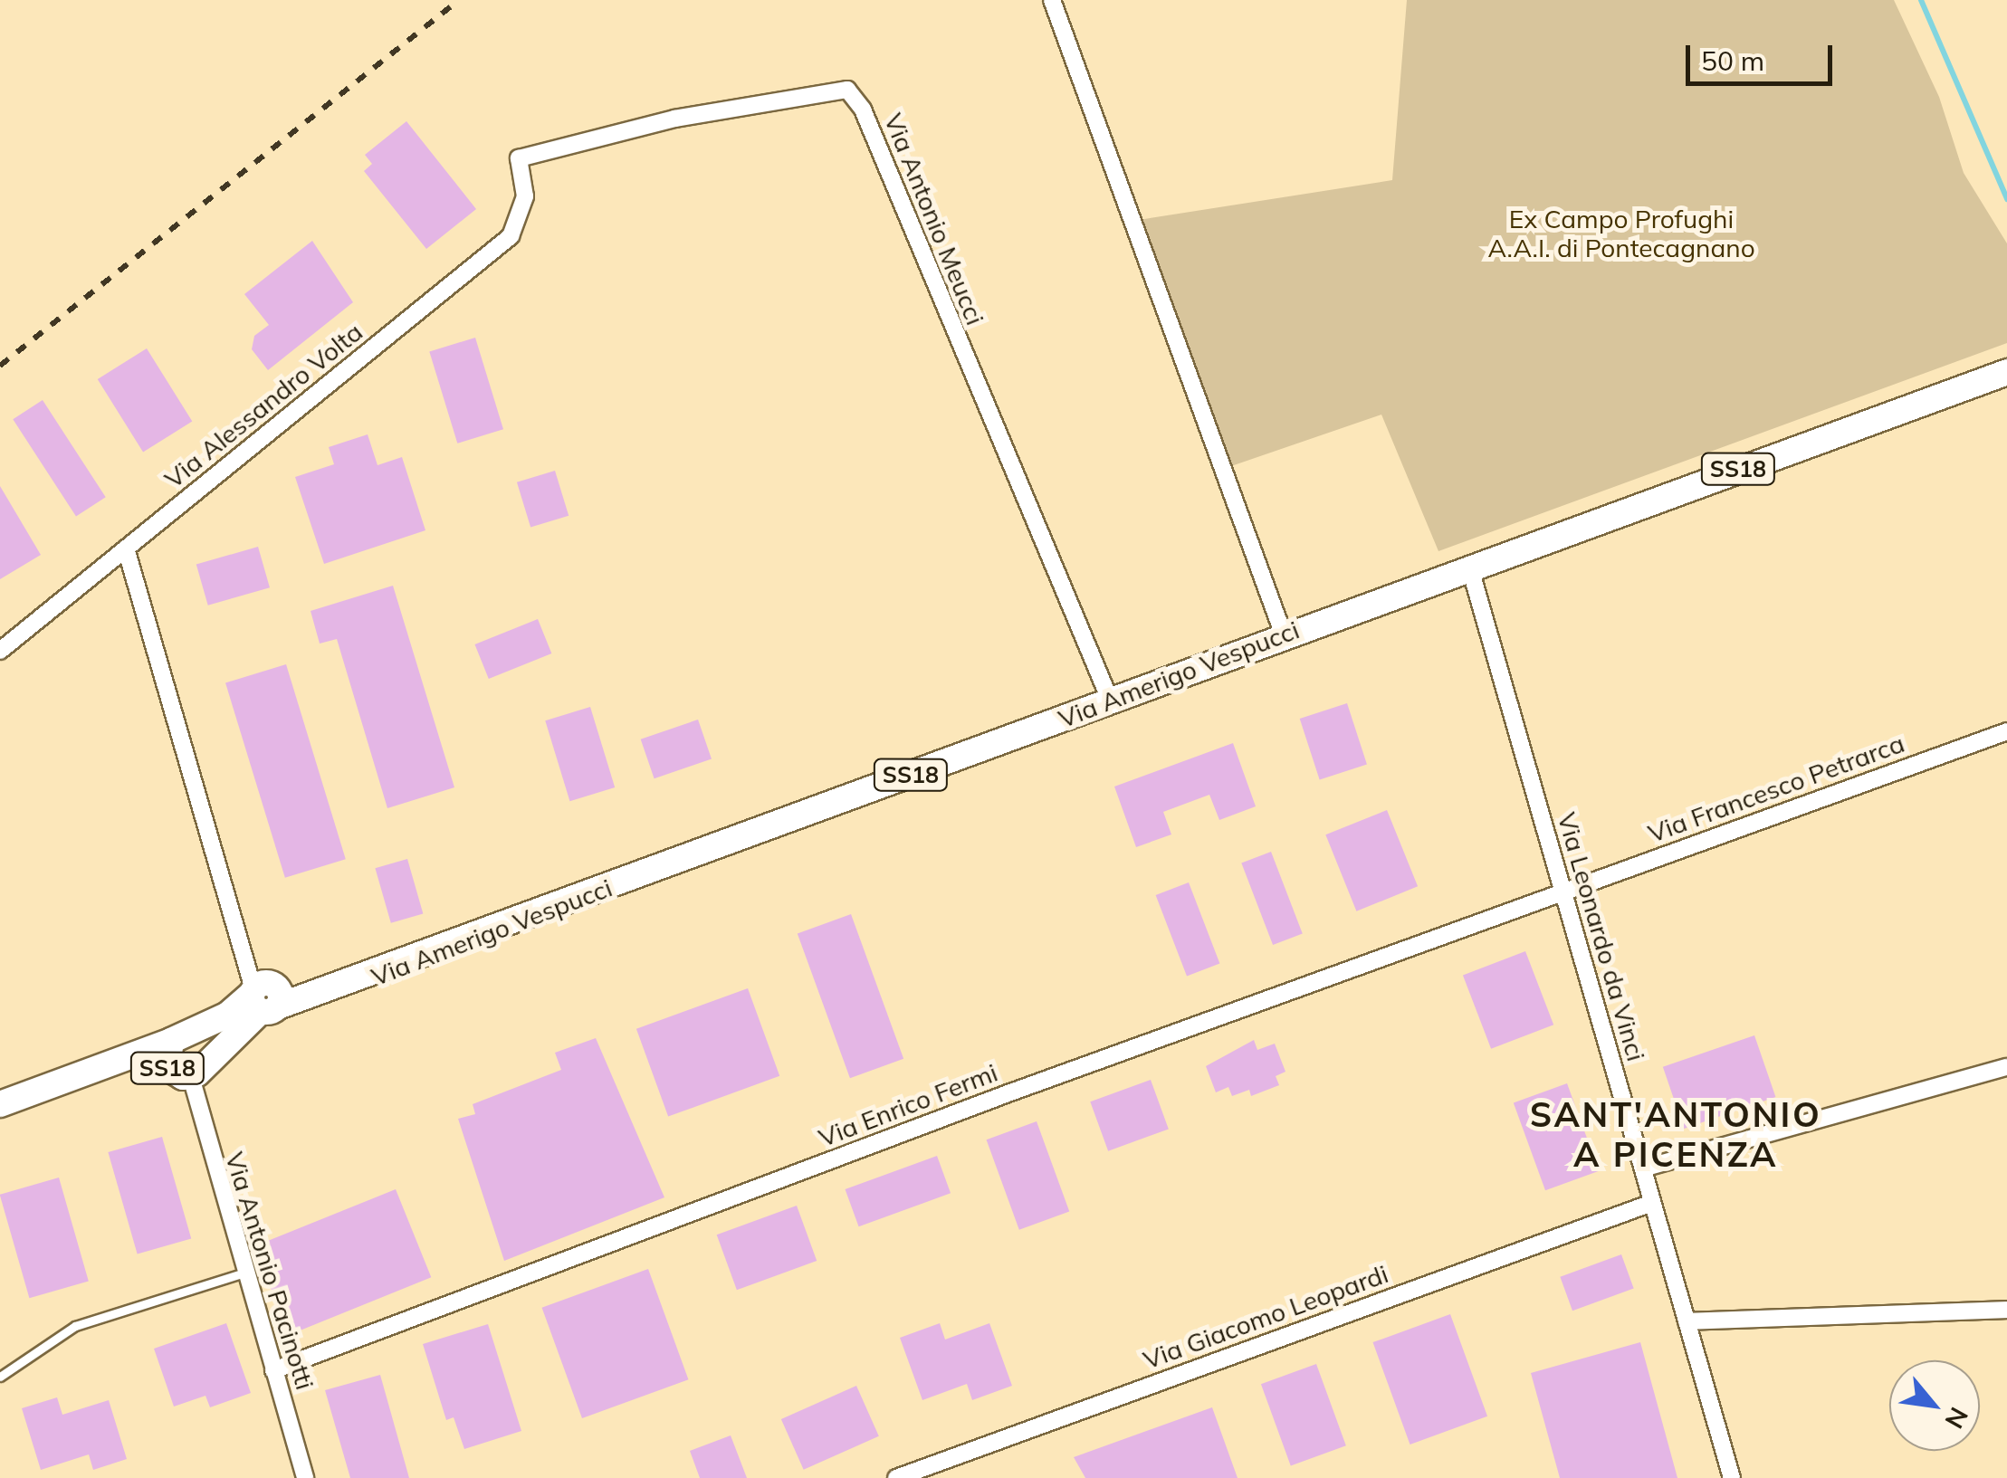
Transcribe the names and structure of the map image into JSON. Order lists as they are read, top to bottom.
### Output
{
  "streets": {
    "main road": ["SS18", "Via Amerigo Vespucci"],
    "street": [
      "Via Antonio Meucci",
      "Via Alessandro Volta",
      "Via Francesco Petrarca",
      "Via Leonardo da Vinci",
      "Via Enrico Fermi",
      "Via Antonio Pacinotti",
      "Via Giacomo Leopardi"
    ]
  },
  "crossings": [
    ["Via Antonio Meucci", "Via Alessandro Volta"],
    ["Via Antonio Meucci", "Via Amerigo Vespucci"],
    ["SS18", "Via Amerigo Vespucci"],
    ["SS18", "Via Antonio Pacinotti"],
    ["Via Amerigo Vespucci", "Via Leonardo da Vinci"],
    ["Via Francesco Petrarca", "Via Leonardo da Vinci"],
    ["Via Francesco Petrarca", "Via Enrico Fermi"],
    ["Via Leonardo da Vinci", "Via Enrico Fermi"],
    ["Via Leonardo da Vinci", "Via Giacomo Leopardi"],
    ["Via Enrico Fermi", "Via Antonio Pacinotti"]
  ],
  "districts": ["SANT'ANTONIO A PICENZA"],
  "parks": ["Ex Campo Profughi A.A.I. di Pontecagnano"],
  "scale_bar": "50 m",
  "north": "bottom right"
}
